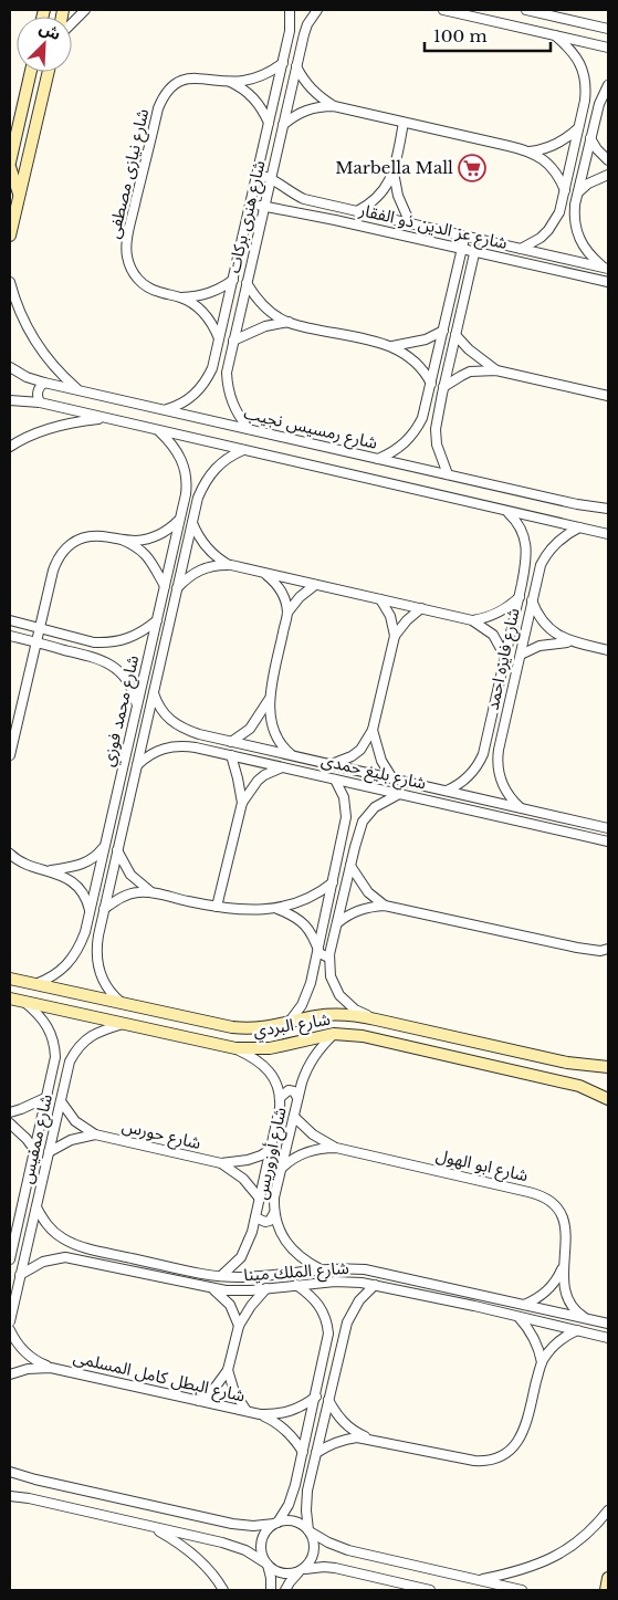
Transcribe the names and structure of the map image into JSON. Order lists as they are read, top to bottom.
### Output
{
  "streets": {
    "street": [
      "شارع نيازى مصطفى",
      "شارع هنرى بركات",
      "شارع عز الدين ذو الفقار",
      "شارع رمسيس نجيب",
      "شارع فايزه احمد",
      "شارع محمد فوزي",
      "شارع بليغ حمدى",
      "شارع البردي",
      "شارع حورس",
      "شارع ممفيس",
      "شارع أوزوريس",
      "شارع ابو الهول",
      "شارع الملك مينا",
      "شارع البطل كامل المسلمى"
    ]
  },
  "crossings": [
    ["شارع نيازى مصطفى", "شارع هنرى بركات"],
    ["شارع هنرى بركات", "شارع عز الدين ذو الفقار"],
    ["شارع هنرى بركات", "شارع رمسيس نجيب"],
    ["شارع فايزه احمد", "شارع بليغ حمدى"],
    ["شارع محمد فوزي", "شارع بليغ حمدى"],
    ["شارع محمد فوزي", "شارع البردي"],
    ["شارع البردي", "شارع ممفيس"],
    ["شارع البردي", "شارع أوزوريس"],
    ["شارع حورس", "شارع ممفيس"],
    ["شارع حورس", "شارع أوزوريس"],
    ["شارع ممفيس", "شارع الملك مينا"],
    ["شارع أوزوريس", "شارع ابو الهول"],
    ["شارع أوزوريس", "شارع الملك مينا"],
    ["شارع ابو الهول", "شارع الملك مينا"],
    ["شارع الملك مينا", "شارع البطل كامل المسلمى"]
  ],
  "places": {
    "supermarket": ["Marbella Mall"]
  },
  "scale_bar": "100 m",
  "north": "top right"
}
